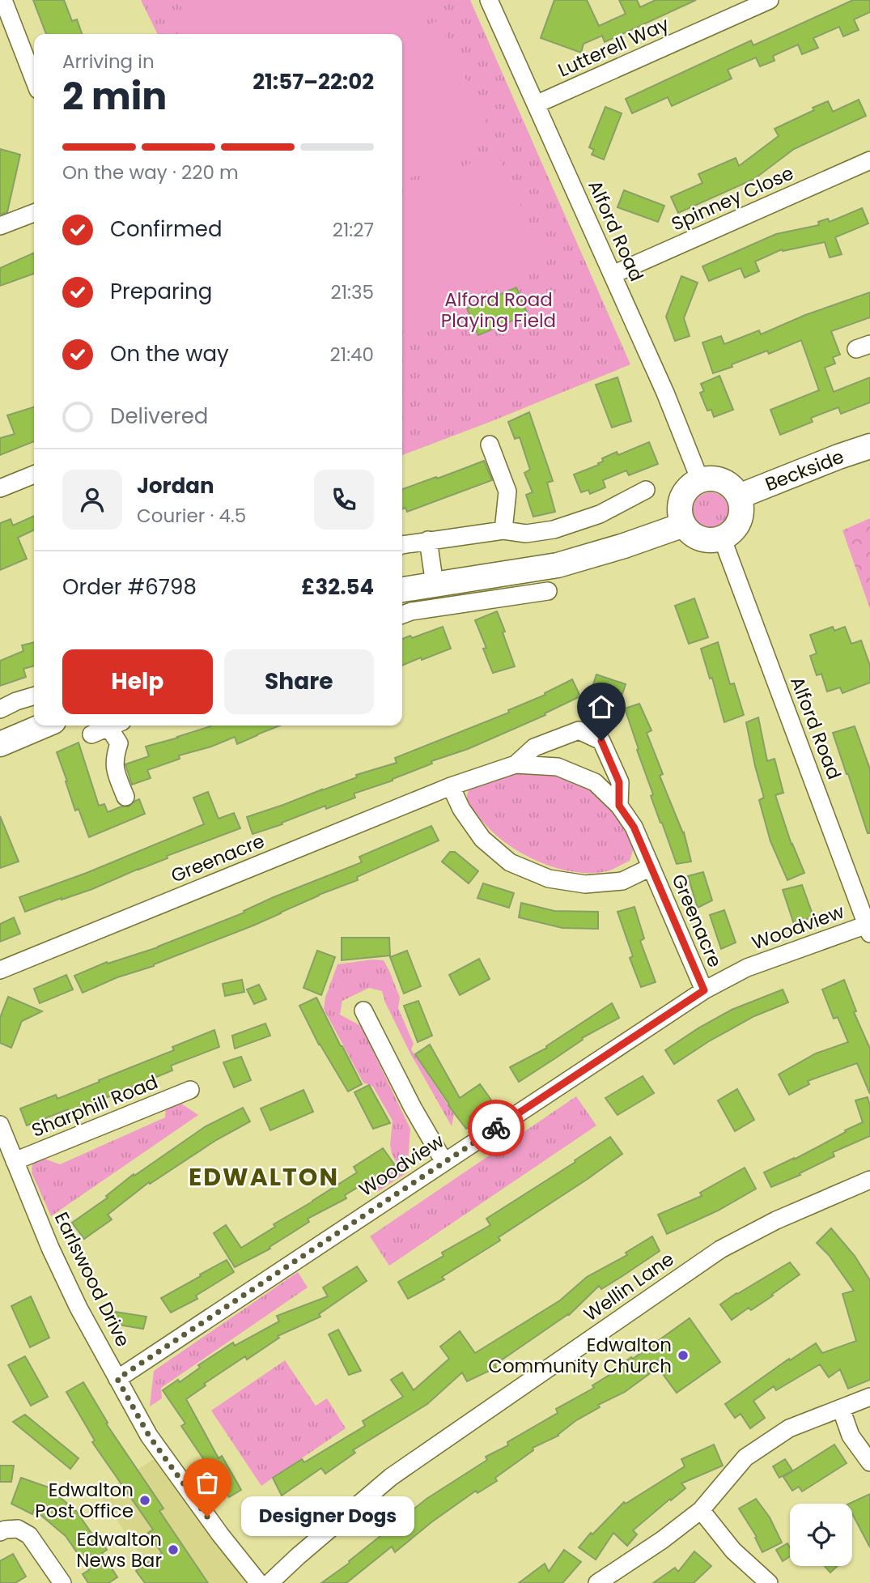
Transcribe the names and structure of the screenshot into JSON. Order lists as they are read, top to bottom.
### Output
{
  "streets": {
    "street": [
      "Lutterell Way",
      "Spinney Close",
      "Alford Road",
      "Beckside",
      "Greenacre",
      "Woodview",
      "Sharphill Road",
      "Earlswood Drive",
      "Wellin Lane"
    ]
  },
  "crossings": [
    ["Lutterell Way", "Alford Road"],
    ["Spinney Close", "Alford Road"],
    ["Alford Road", "Beckside"],
    ["Alford Road", "Woodview"],
    ["Greenacre", "Woodview"],
    ["Woodview", "Earlswood Drive"],
    ["Sharphill Road", "Earlswood Drive"]
  ],
  "districts": ["EDWALTON"],
  "parks": ["Alford Road Playing Field"],
  "places": [
    "Edwalton Community Church",
    "Edwalton Post Office",
    "Designer Dogs",
    "Edwalton News Bar"
  ],
  "page": {
    "heading": ["2 min", "Arriving in", "21:57–22:02"],
    "panel": [
      "Jordan",
      "Courier · 4.5",
      "Order #6798",
      "£32.54"
    ],
    "bar": "On the way · 220 m",
    "list": [
      ["Confirmed", "21:27"],
      ["Preparing", "21:35"],
      ["On the way", "21:40"],
      "Delivered"
    ],
    "buttons": ["Help", "Share"],
    "bubble": "Designer Dogs"
  }
}
